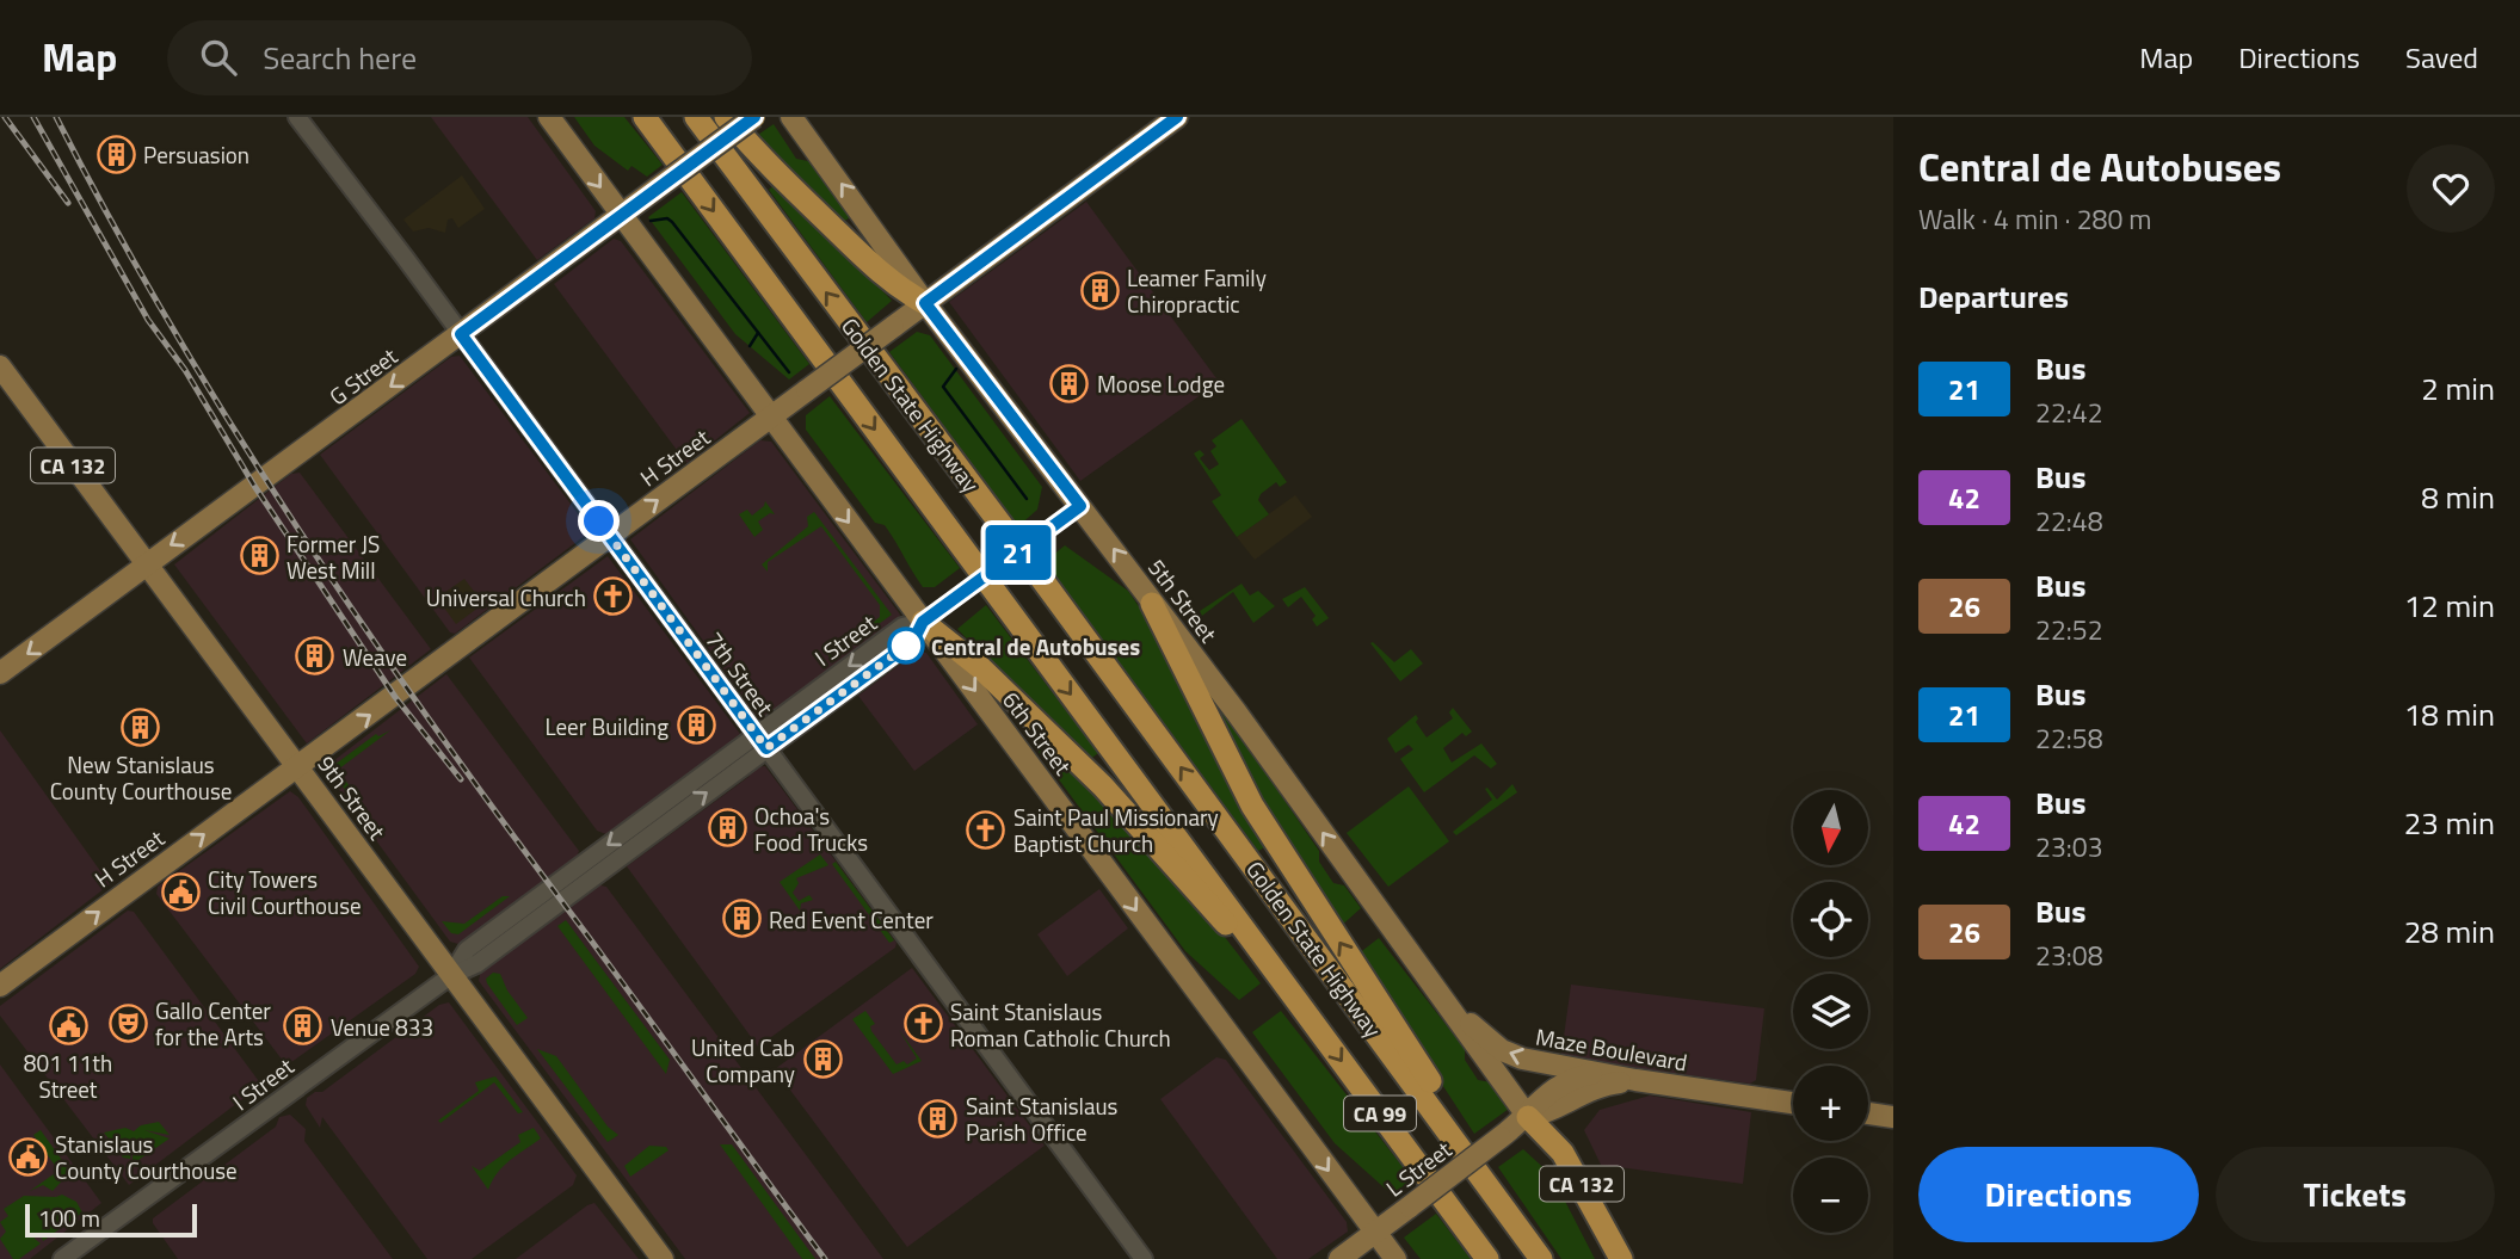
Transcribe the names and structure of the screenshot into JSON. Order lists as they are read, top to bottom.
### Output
{
  "streets": {
    "highway": ["Golden State Highway", "CA 132", "CA 99"],
    "main road": [
      "G Street",
      "H Street",
      "5th Street",
      "6th Street",
      "9th Street",
      "Maze Boulevard",
      "L Street"
    ],
    "street": ["I Street", "7th Street"]
  },
  "crossings": [
    ["G Street", "7th Street"],
    ["G Street", "6th Street"],
    ["G Street", "9th Street"],
    ["H Street", "5th Street"],
    ["H Street", "7th Street"],
    ["H Street", "6th Street"],
    ["H Street", "9th Street"],
    ["CA 132", "5th Street"],
    ["CA 132", "L Street"],
    ["5th Street", "Maze Boulevard"],
    ["5th Street", "L Street"],
    ["I Street", "7th Street"],
    ["I Street", "6th Street"],
    ["I Street", "9th Street"],
    ["6th Street", "L Street"],
    ["Maze Boulevard", "L Street"]
  ],
  "one_way": [
    "G Street",
    "H Street",
    "5th Street",
    "6th Street",
    "Maze Boulevard"
  ],
  "places": {
    "building": [
      "Persuasion",
      "Leamer Family Chiropractic",
      "Moose Lodge",
      "Former JS West Mill",
      "Weave",
      "Leer Building",
      "New Stanislaus County Courthouse",
      "Ochoa's Food Trucks",
      "Red Event Center",
      "Venue 833",
      "United Cab Company",
      "Saint Stanislaus Parish Office"
    ],
    "church": ["Universal Church", "Saint Paul Missionary Baptist Church", "Saint Stanislaus Roman Catholic Church"],
    "other": ["Central de Autobuses"],
    "public building": ["City Towers Civil Courthouse", "801 11th Street", "Stanislaus County Courthouse"],
    "theatre": ["Gallo Center for the Arts"]
  },
  "lines": ["bus line 21"],
  "scale_bar": "100 m",
  "north": "bottom",
  "page": {
    "header": "Map",
    "search": "Search here",
    "nav": ["Map", "Directions", "Saved"],
    "on_map": "21",
    "heading": [
      ["Central de Autobuses", "Walk · 4 min · 280 m"],
      "Departures"
    ],
    "list": [
      {
        "mark": "21",
        "name": "Bus",
        "note": "22:42",
        "value": "2 min"
      },
      {
        "mark": "42",
        "name": "Bus",
        "note": "22:48",
        "value": "8 min"
      },
      {
        "mark": "26",
        "name": "Bus",
        "note": "22:52",
        "value": "12 min"
      },
      {
        "mark": "21",
        "name": "Bus",
        "note": "22:58",
        "value": "18 min"
      },
      {
        "mark": "42",
        "name": "Bus",
        "note": "23:03",
        "value": "23 min"
      },
      {
        "mark": "26",
        "name": "Bus",
        "note": "23:08",
        "value": "28 min"
      }
    ],
    "map_buttons": ["+", "−"],
    "buttons": ["Directions", "Tickets"],
    "scale": "100 m"
  }
}
